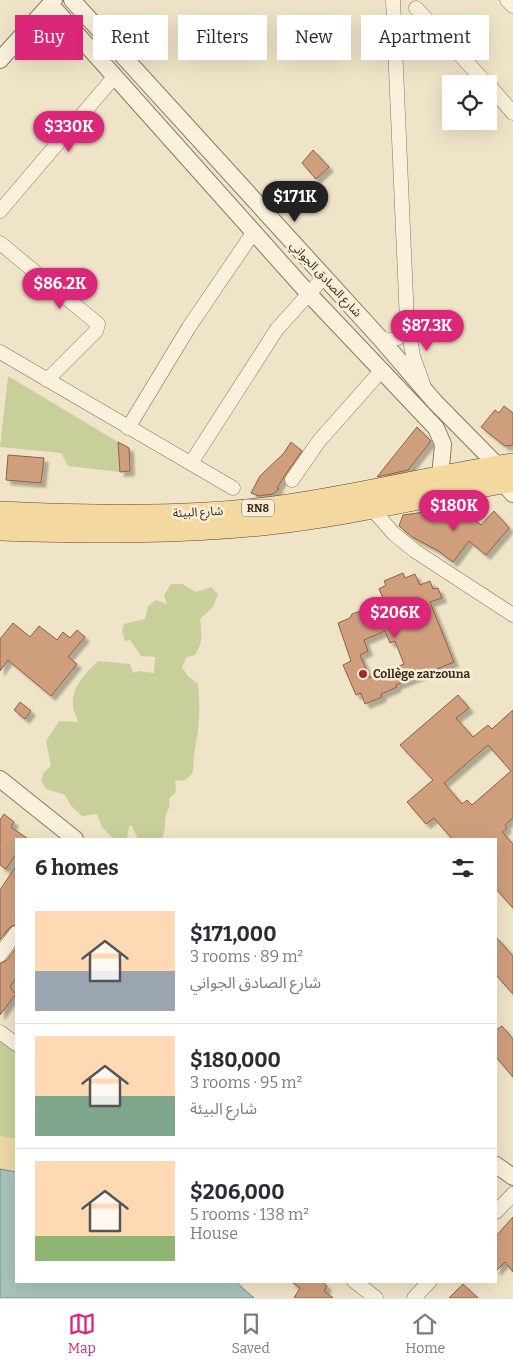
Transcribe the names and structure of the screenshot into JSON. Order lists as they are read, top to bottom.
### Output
{
  "streets": {
    "main road": ["RN8", "شارع البيئة"],
    "street": ["شارع الصادق الجواني"]
  },
  "crossings": [
    ["شارع الصادق الجواني", "شارع البيئة"]
  ],
  "places": ["Collège zarzouna"],
  "page": {
    "chip": [
      "Buy",
      "Rent",
      "Filters",
      "New",
      "Apartment"
    ],
    "price": [
      "$330K",
      "$171K",
      "$86.2K",
      "$87.3K",
      "$180K",
      "$206K"
    ],
    "heading": "6 homes",
    "list": [
      {
        "name": "$171,000",
        "note": "3 rooms · 89 m² · شارع الصادق الجواني"
      },
      {
        "name": "$180,000",
        "note": "3 rooms · 95 m² · شارع البيئة"
      },
      {
        "name": "$206,000",
        "note": "5 rooms · 138 m² · House"
      }
    ],
    "tabs": ["Map", "Saved", "Home"]
  }
}
